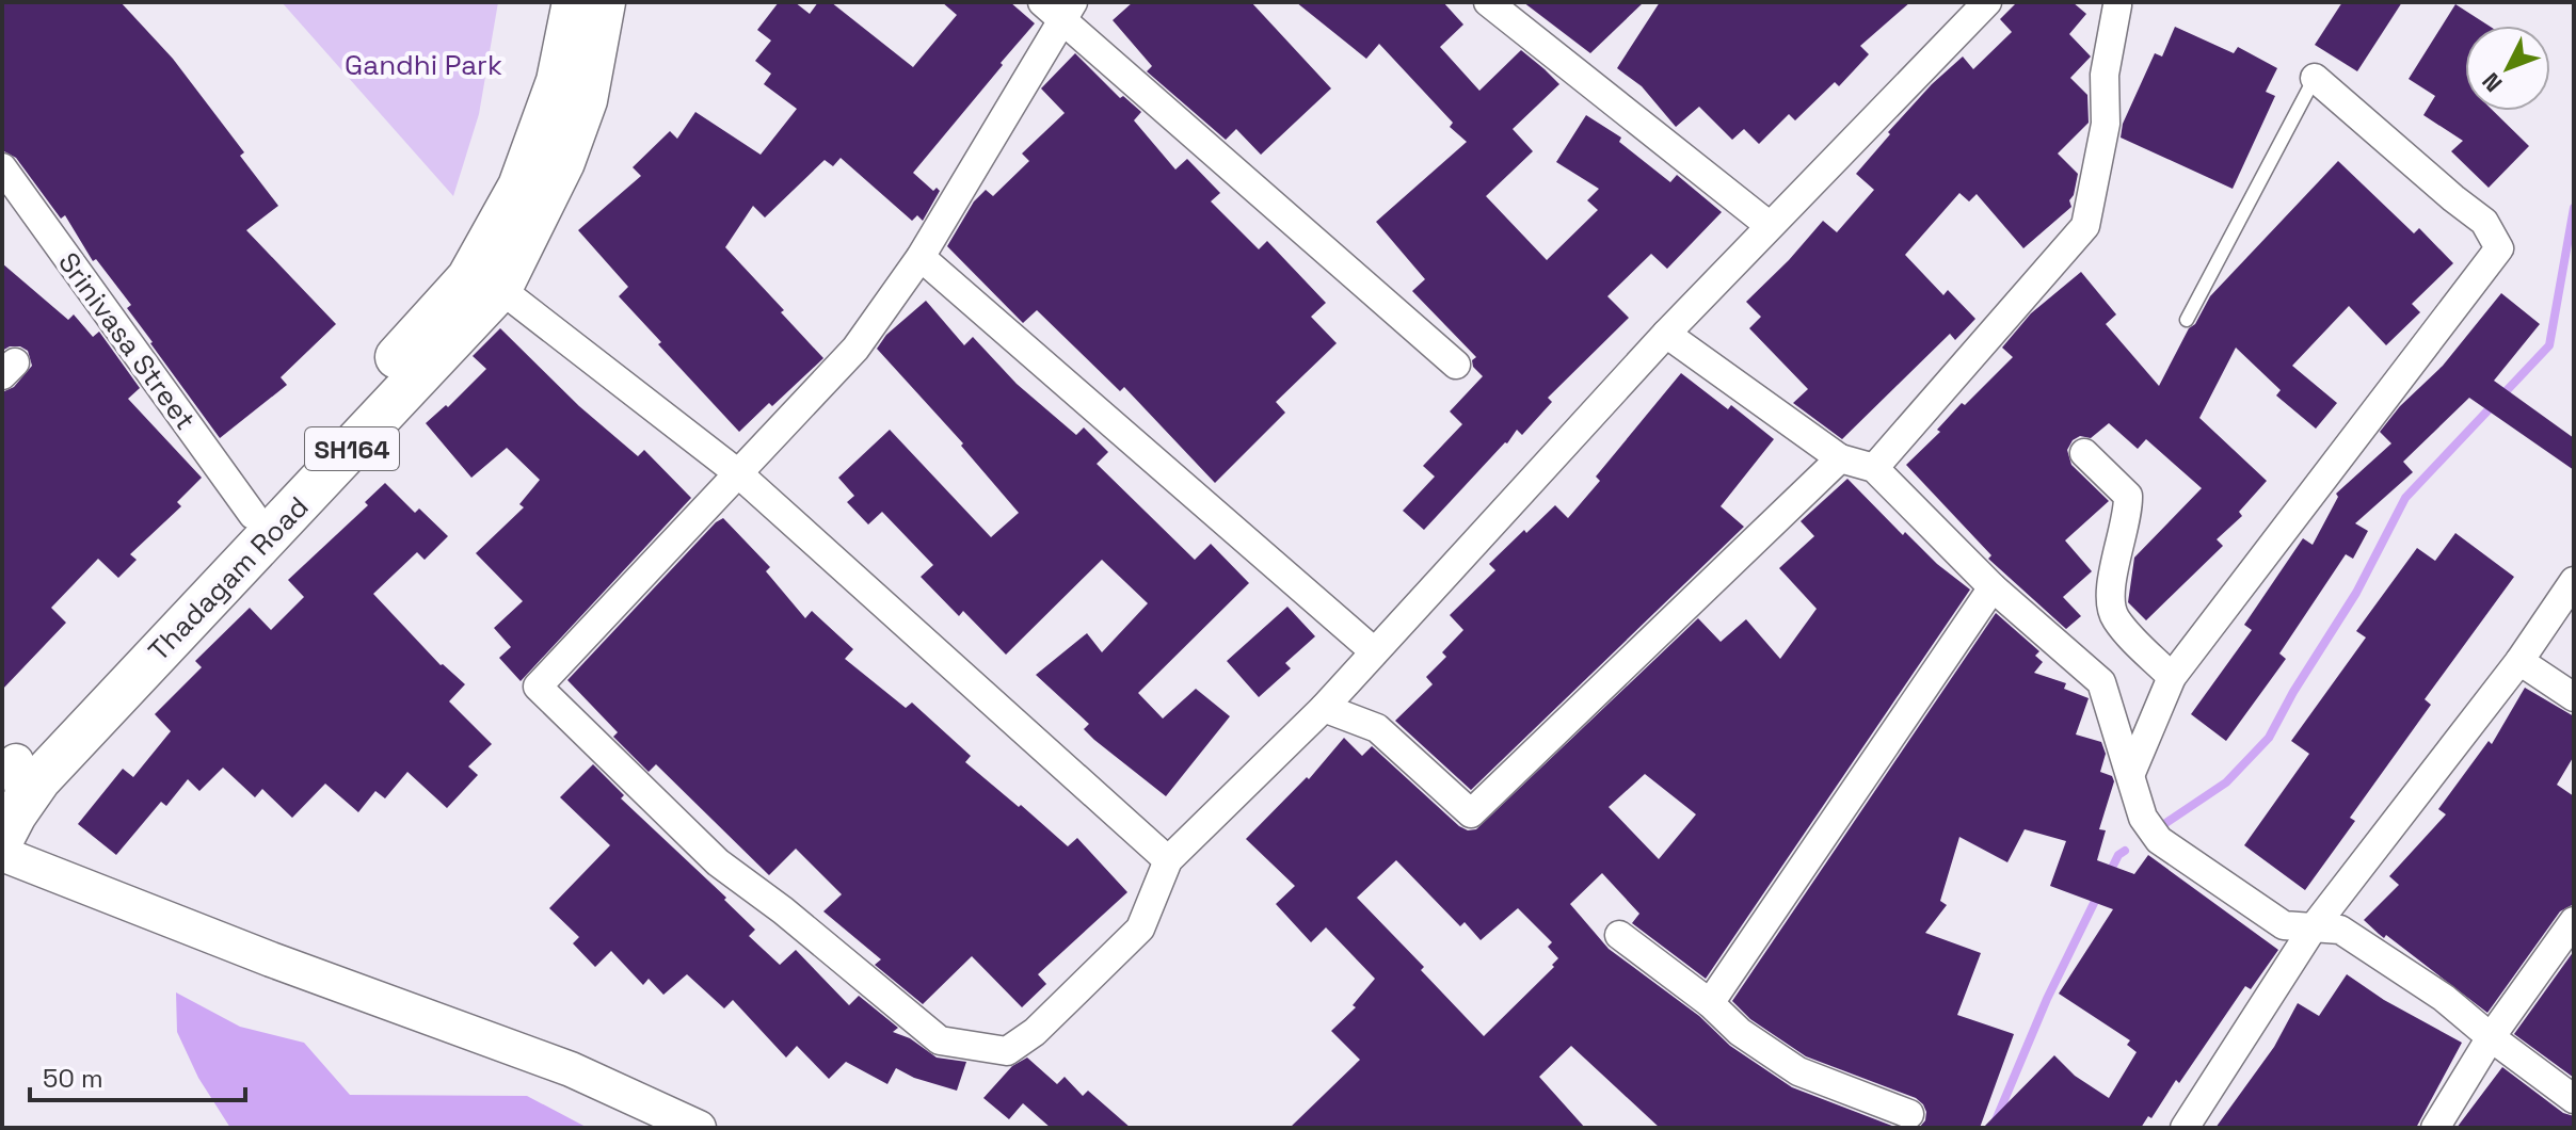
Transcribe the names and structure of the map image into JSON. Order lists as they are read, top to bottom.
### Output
{
  "streets": {
    "main road": ["SH164", "Thadagam Road"],
    "street": ["Srinivasa Street"]
  },
  "crossings": [
    ["Srinivasa Street", "Thadagam Road"]
  ],
  "parks": ["Gandhi Park"],
  "scale_bar": "50 m",
  "north": "bottom left"
}
